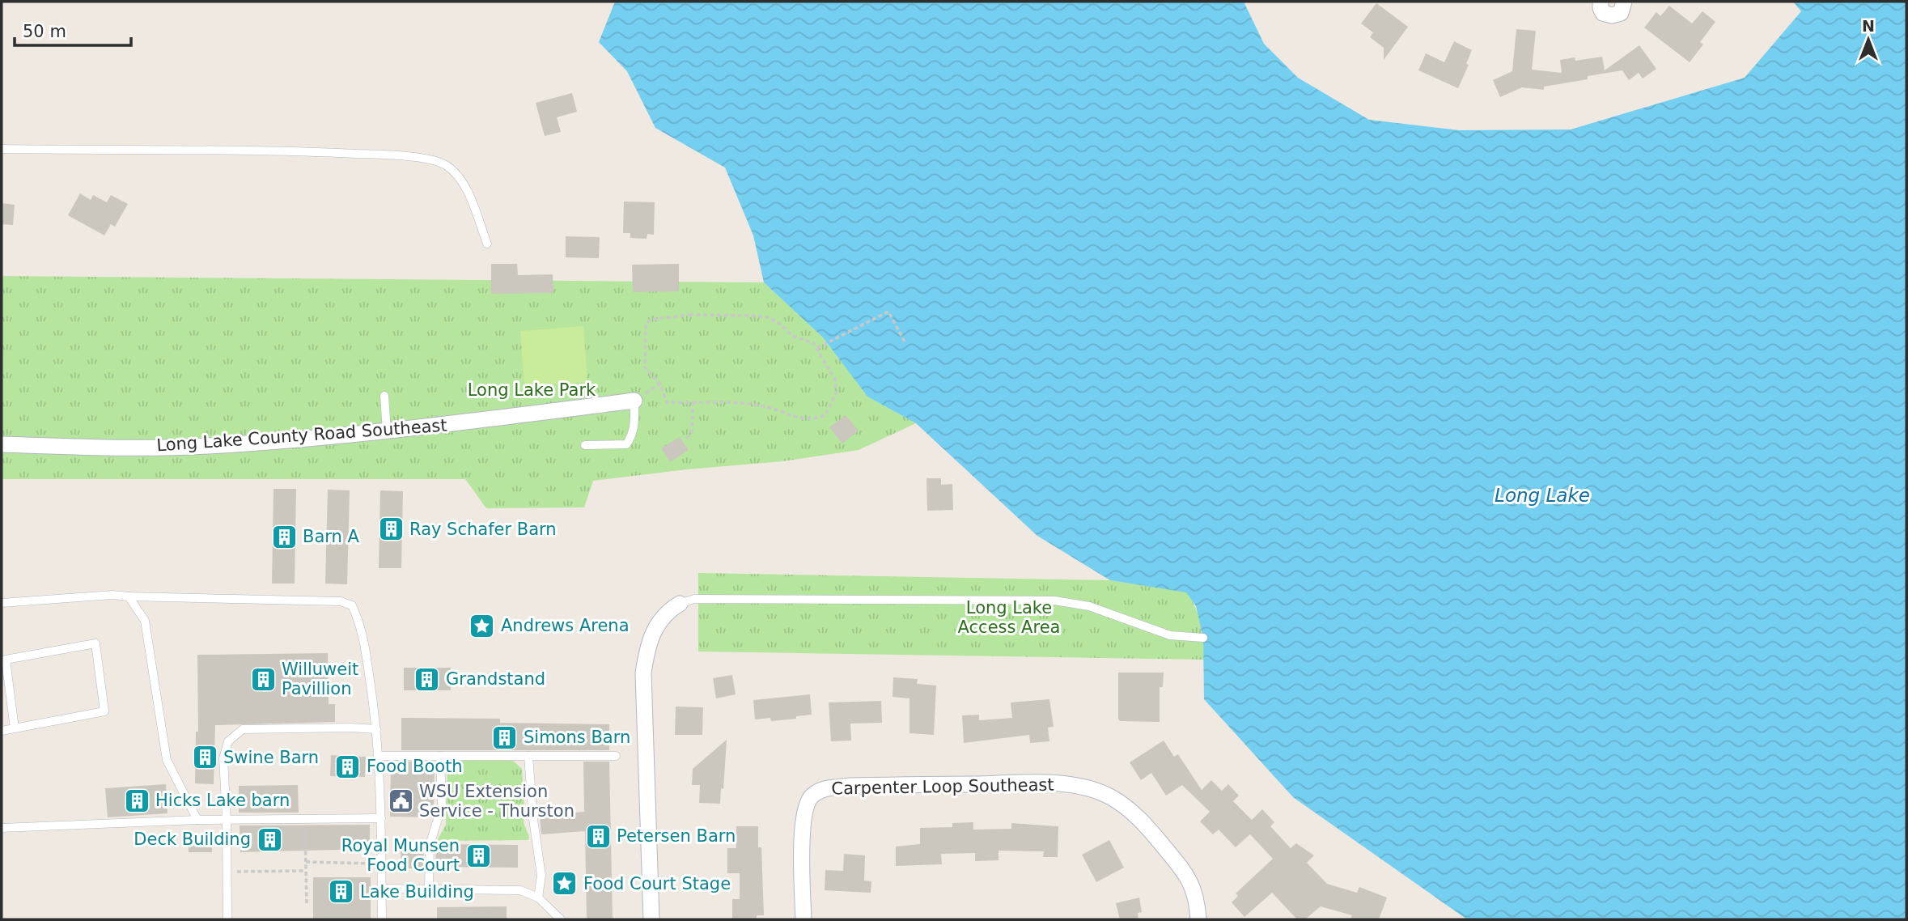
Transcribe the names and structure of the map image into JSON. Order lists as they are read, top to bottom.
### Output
{
  "streets": {
    "street": ["Long Lake County Road Southeast", "Carpenter Loop Southeast"]
  },
  "water": ["Long Lake"],
  "parks": ["Long Lake Park", "Long Lake Access Area"],
  "places": {
    "building": [
      "Ray Schafer Barn",
      "Barn A",
      "Willuweit Pavillion",
      "Grandstand",
      "Simons Barn",
      "Swine Barn",
      "Food Booth",
      "Hicks Lake barn",
      "Petersen Barn",
      "Deck Building",
      "Royal Munsen Food Court",
      "Lake Building"
    ],
    "place": ["Andrews Arena", "Food Court Stage"],
    "public building": ["WSU Extension Service - Thurston"]
  },
  "scale_bar": "50 m",
  "north": "top"
}
